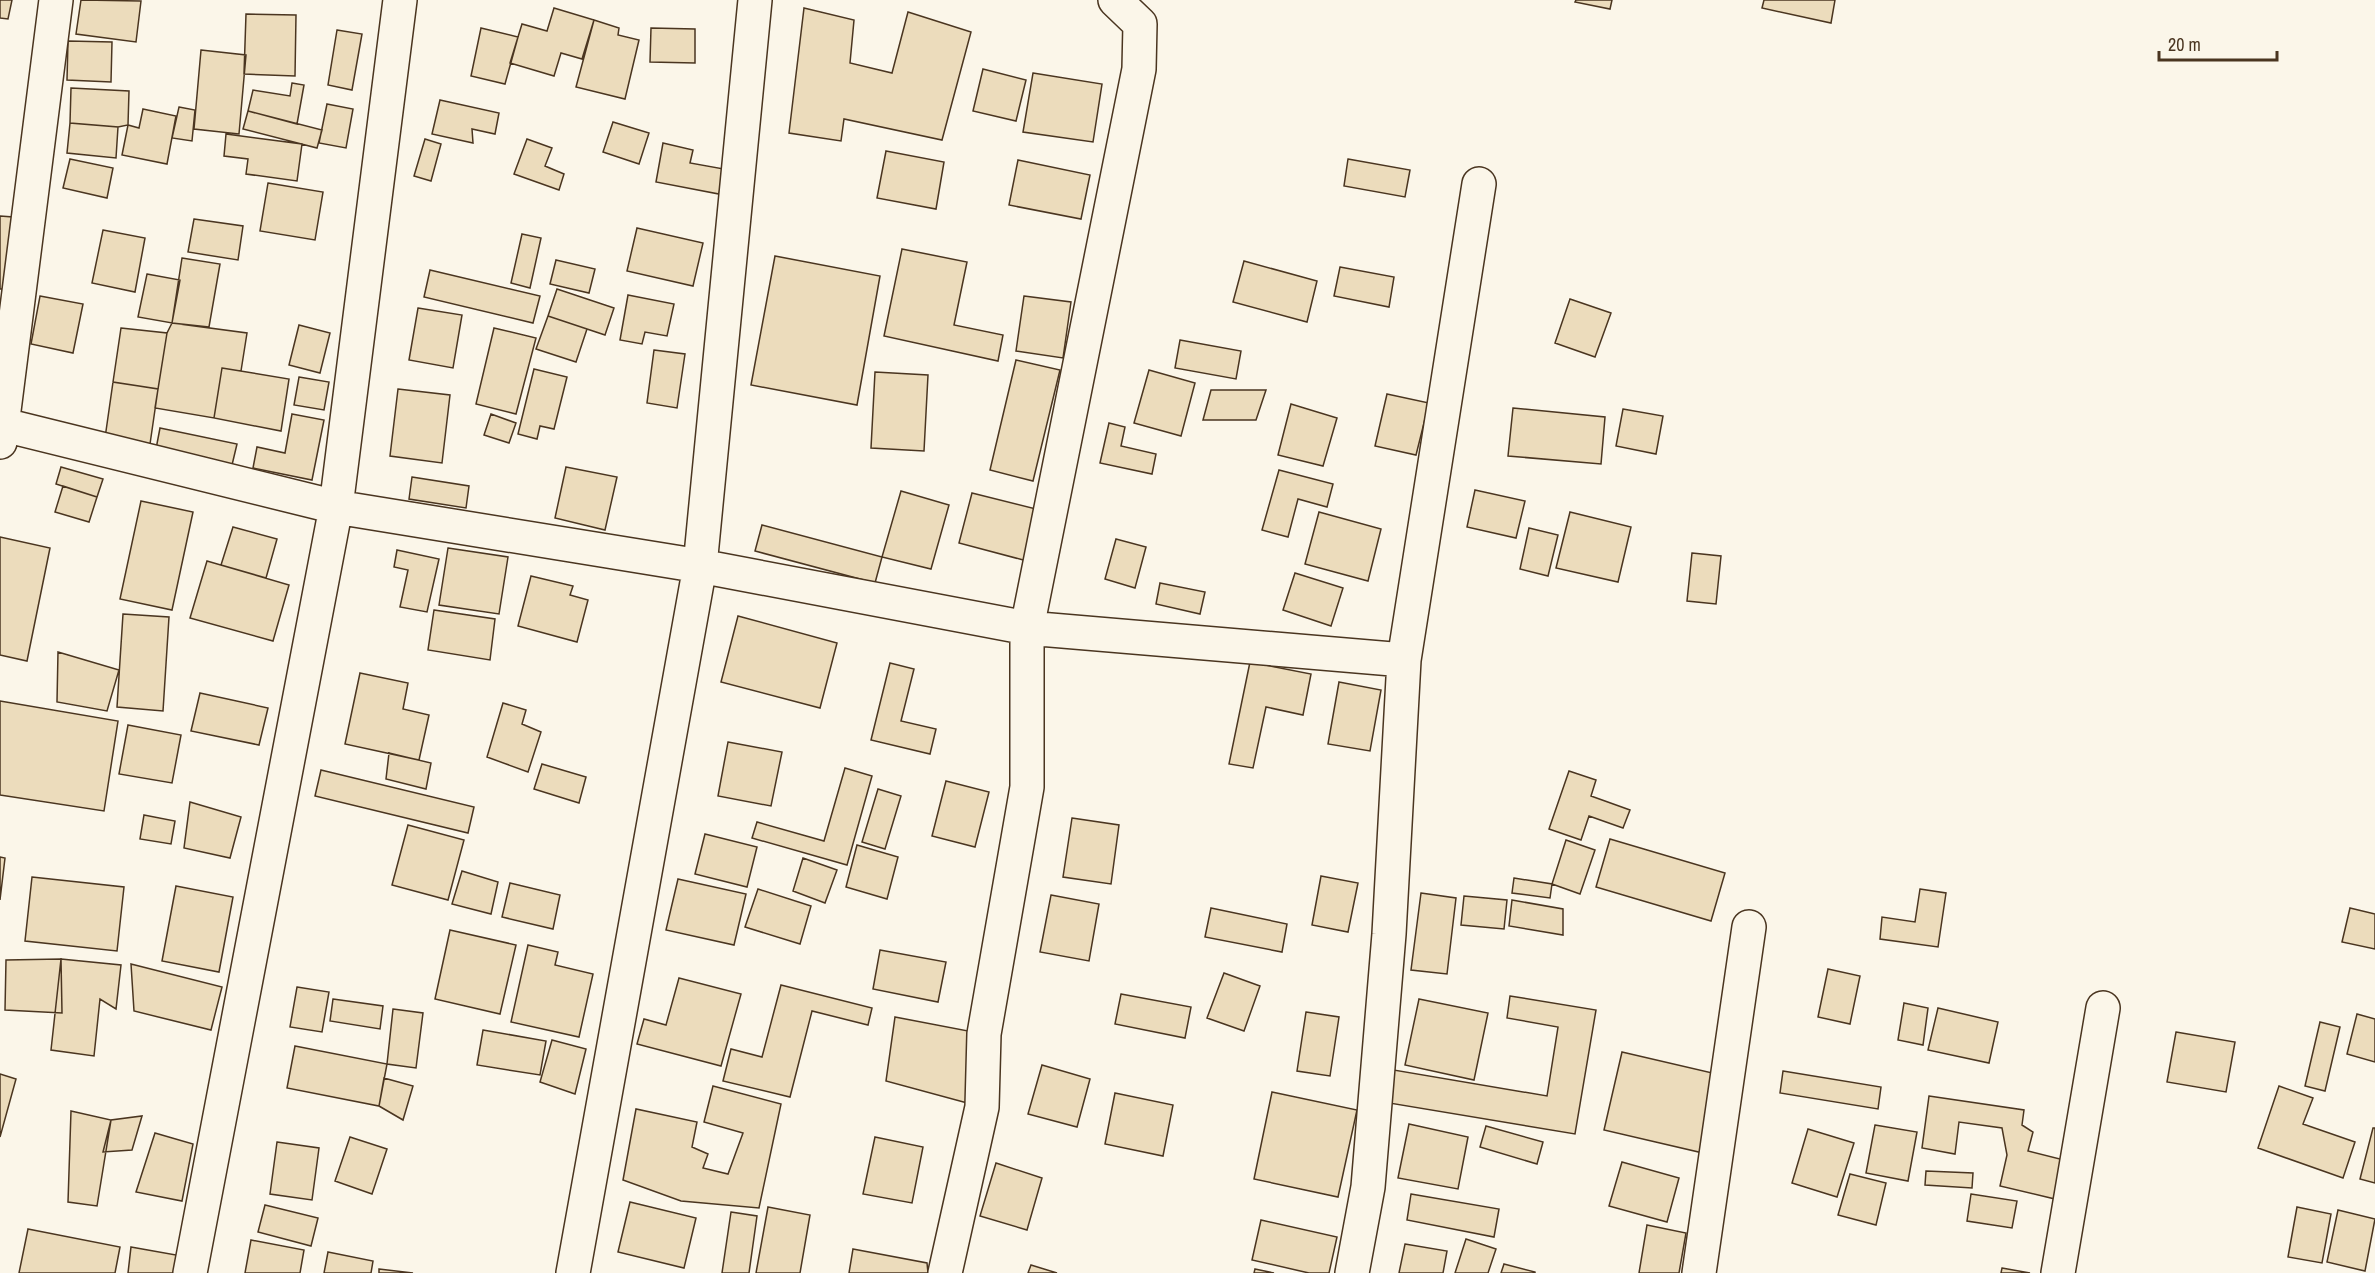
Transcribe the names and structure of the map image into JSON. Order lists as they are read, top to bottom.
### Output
{
  "scale_bar": "20 m"
}
